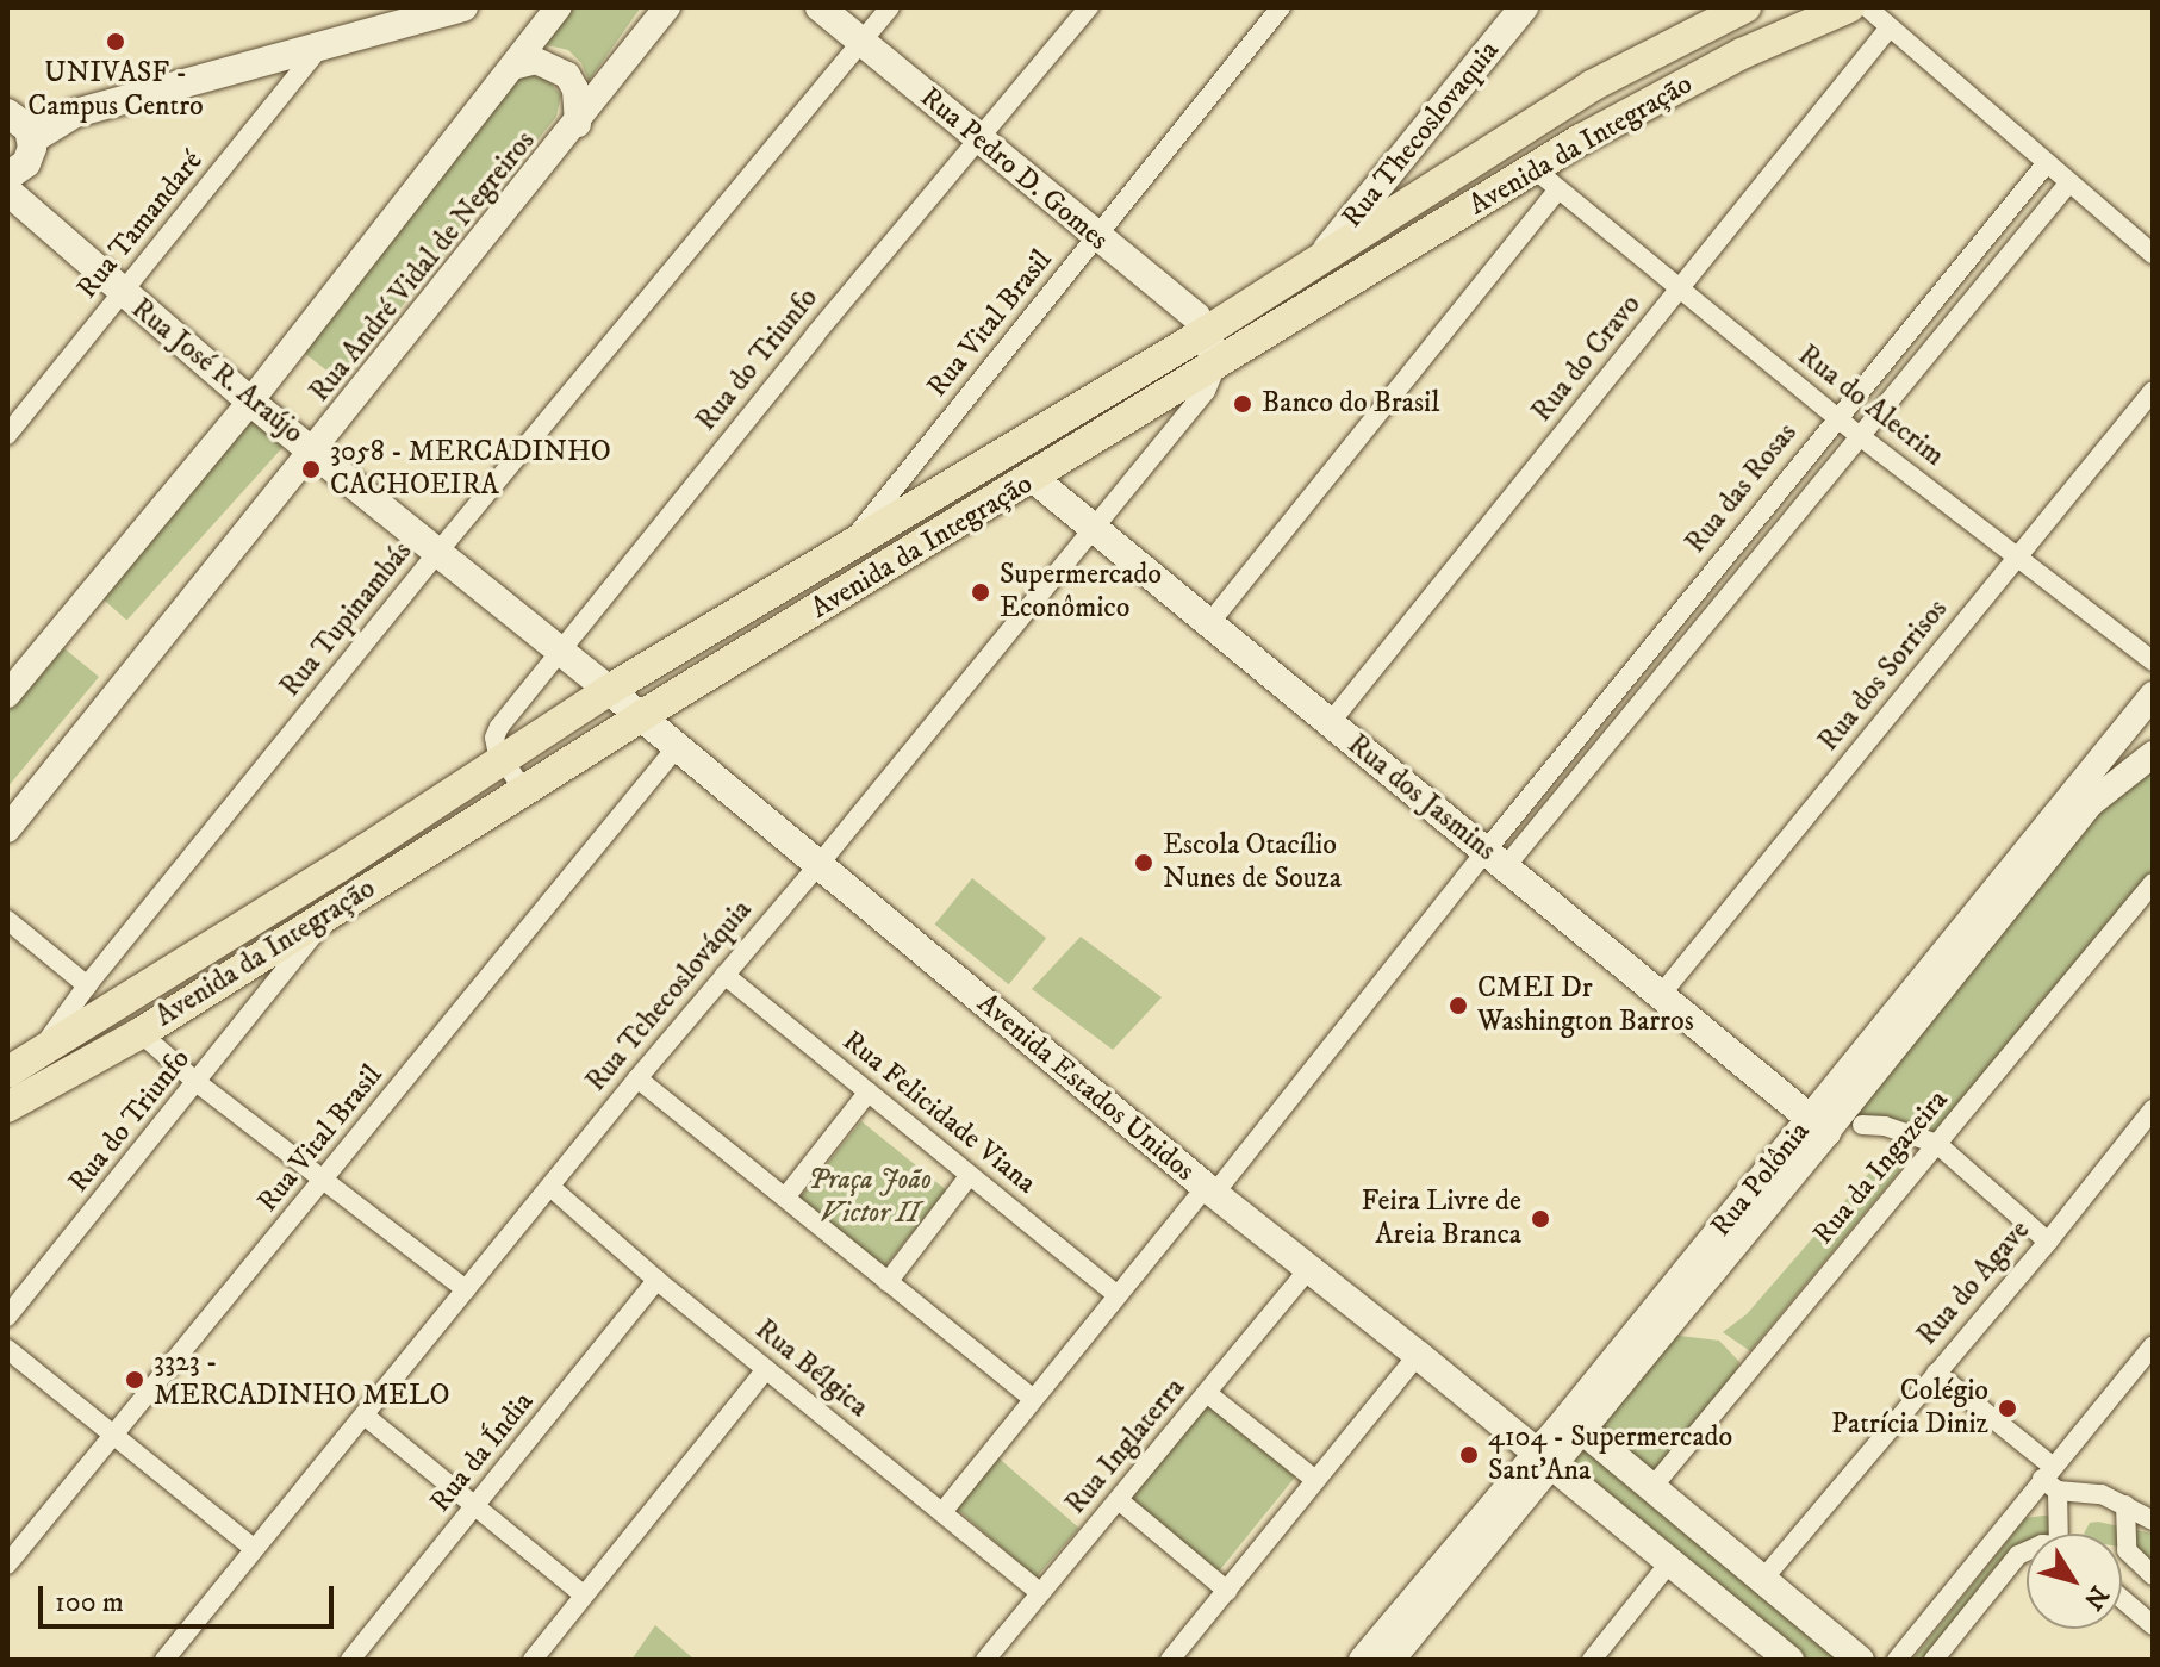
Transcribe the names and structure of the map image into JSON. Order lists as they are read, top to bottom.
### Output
{
  "streets": {
    "main road": [
      "Rua Thecoslovaquia",
      "Avenida da Integração",
      "Rua Pedro D. Gomes",
      "Rua José R. Araújo",
      "Rua dos Jasmins",
      "Avenida Estados Unidos",
      "Rua Polônia"
    ],
    "street": [
      "Rua Tamandaré",
      "Rua André Vidal de Negreiros",
      "Rua Vital Brasil",
      "Rua do Cravo",
      "Rua do Triunfo",
      "Rua do Alecrim",
      "Rua das Rosas",
      "Rua Tupinambás",
      "Rua dos Sorrisos",
      "Rua Tchecoslováquia",
      "Rua Felicidade Viana",
      "Rua da Ingazeira",
      "Rua do Agave",
      "Rua Bélgica",
      "Rua Inglaterra",
      "Rua da Índia"
    ]
  },
  "crossings": [
    ["Rua Thecoslovaquia", "Avenida da Integração"],
    ["Avenida da Integração", "Rua Pedro D. Gomes"],
    ["Avenida da Integração", "Rua Vital Brasil"],
    ["Avenida da Integração", "Rua do Triunfo"],
    ["Avenida da Integração", "Rua José R. Araújo"],
    ["Avenida da Integração", "Rua do Alecrim"],
    ["Avenida da Integração", "Rua Tupinambás"],
    ["Avenida da Integração", "Rua dos Jasmins"],
    ["Avenida da Integração", "Rua Tchecoslováquia"],
    ["Avenida da Integração", "Avenida Estados Unidos"],
    ["Rua Pedro D. Gomes", "Rua Vital Brasil"],
    ["Rua Pedro D. Gomes", "Rua do Triunfo"],
    ["Rua Pedro D. Gomes", "Rua Tupinambás"],
    ["Rua Tamandaré", "Rua José R. Araújo"],
    ["Rua André Vidal de Negreiros", "Rua José R. Araújo"],
    ["Rua Vital Brasil", "Avenida Estados Unidos"],
    ["Rua do Cravo", "Rua do Alecrim"],
    ["Rua do Cravo", "Rua dos Jasmins"],
    ["Rua do Triunfo", "Rua José R. Araújo"],
    ["Rua José R. Araújo", "Rua Tupinambás"],
    ["Rua José R. Araújo", "Avenida Estados Unidos"],
    ["Rua do Alecrim", "Rua das Rosas"],
    ["Rua do Alecrim", "Rua dos Sorrisos"],
    ["Rua das Rosas", "Rua dos Jasmins"],
    ["Rua dos Sorrisos", "Rua dos Jasmins"],
    ["Rua dos Jasmins", "Rua Tchecoslováquia"],
    ["Rua dos Jasmins", "Rua Polônia"],
    ["Rua Tchecoslováquia", "Avenida Estados Unidos"],
    ["Rua Tchecoslováquia", "Rua Felicidade Viana"],
    ["Rua Tchecoslováquia", "Rua Bélgica"],
    ["Avenida Estados Unidos", "Rua Polônia"],
    ["Avenida Estados Unidos", "Rua Inglaterra"],
    ["Rua Bélgica", "Rua Inglaterra"],
    ["Rua Bélgica", "Rua da Índia"]
  ],
  "parks": ["Praça João Victor II"],
  "places": [
    "UNIVASF - Campus Centro",
    "Banco do Brasil",
    "3058 - MERCADINHO CACHOEIRA",
    "Supermercado Econômico",
    "Escola Otacílio Nunes de Souza",
    "CMEI Dr Washington Barros",
    "Feira Livre de Areia Branca",
    "3323 - MERCADINHO MELO",
    "Colégio Patrícia Diniz",
    "4104 - Supermercado Sant'Ana"
  ],
  "scale_bar": "100 m",
  "north": "bottom right"
}
